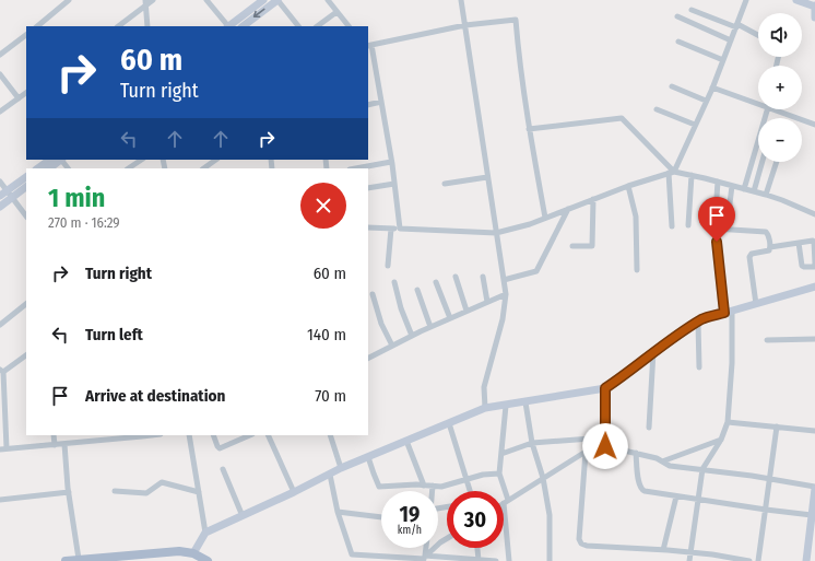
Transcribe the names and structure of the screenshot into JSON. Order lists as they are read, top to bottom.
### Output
{
  "page": {
    "map_buttons": ["+", "−"],
    "turn": ["60 m", "Turn right"],
    "heading": ["1 min", "270 m · 16:29"],
    "list": [
      {
        "name": "Turn right",
        "value": "60 m"
      },
      {
        "name": "Turn left",
        "value": "140 m"
      },
      {
        "name": "Arrive at destination",
        "value": "70 m"
      }
    ],
    "speed": "19 km/h",
    "limit": "30"
  }
}
